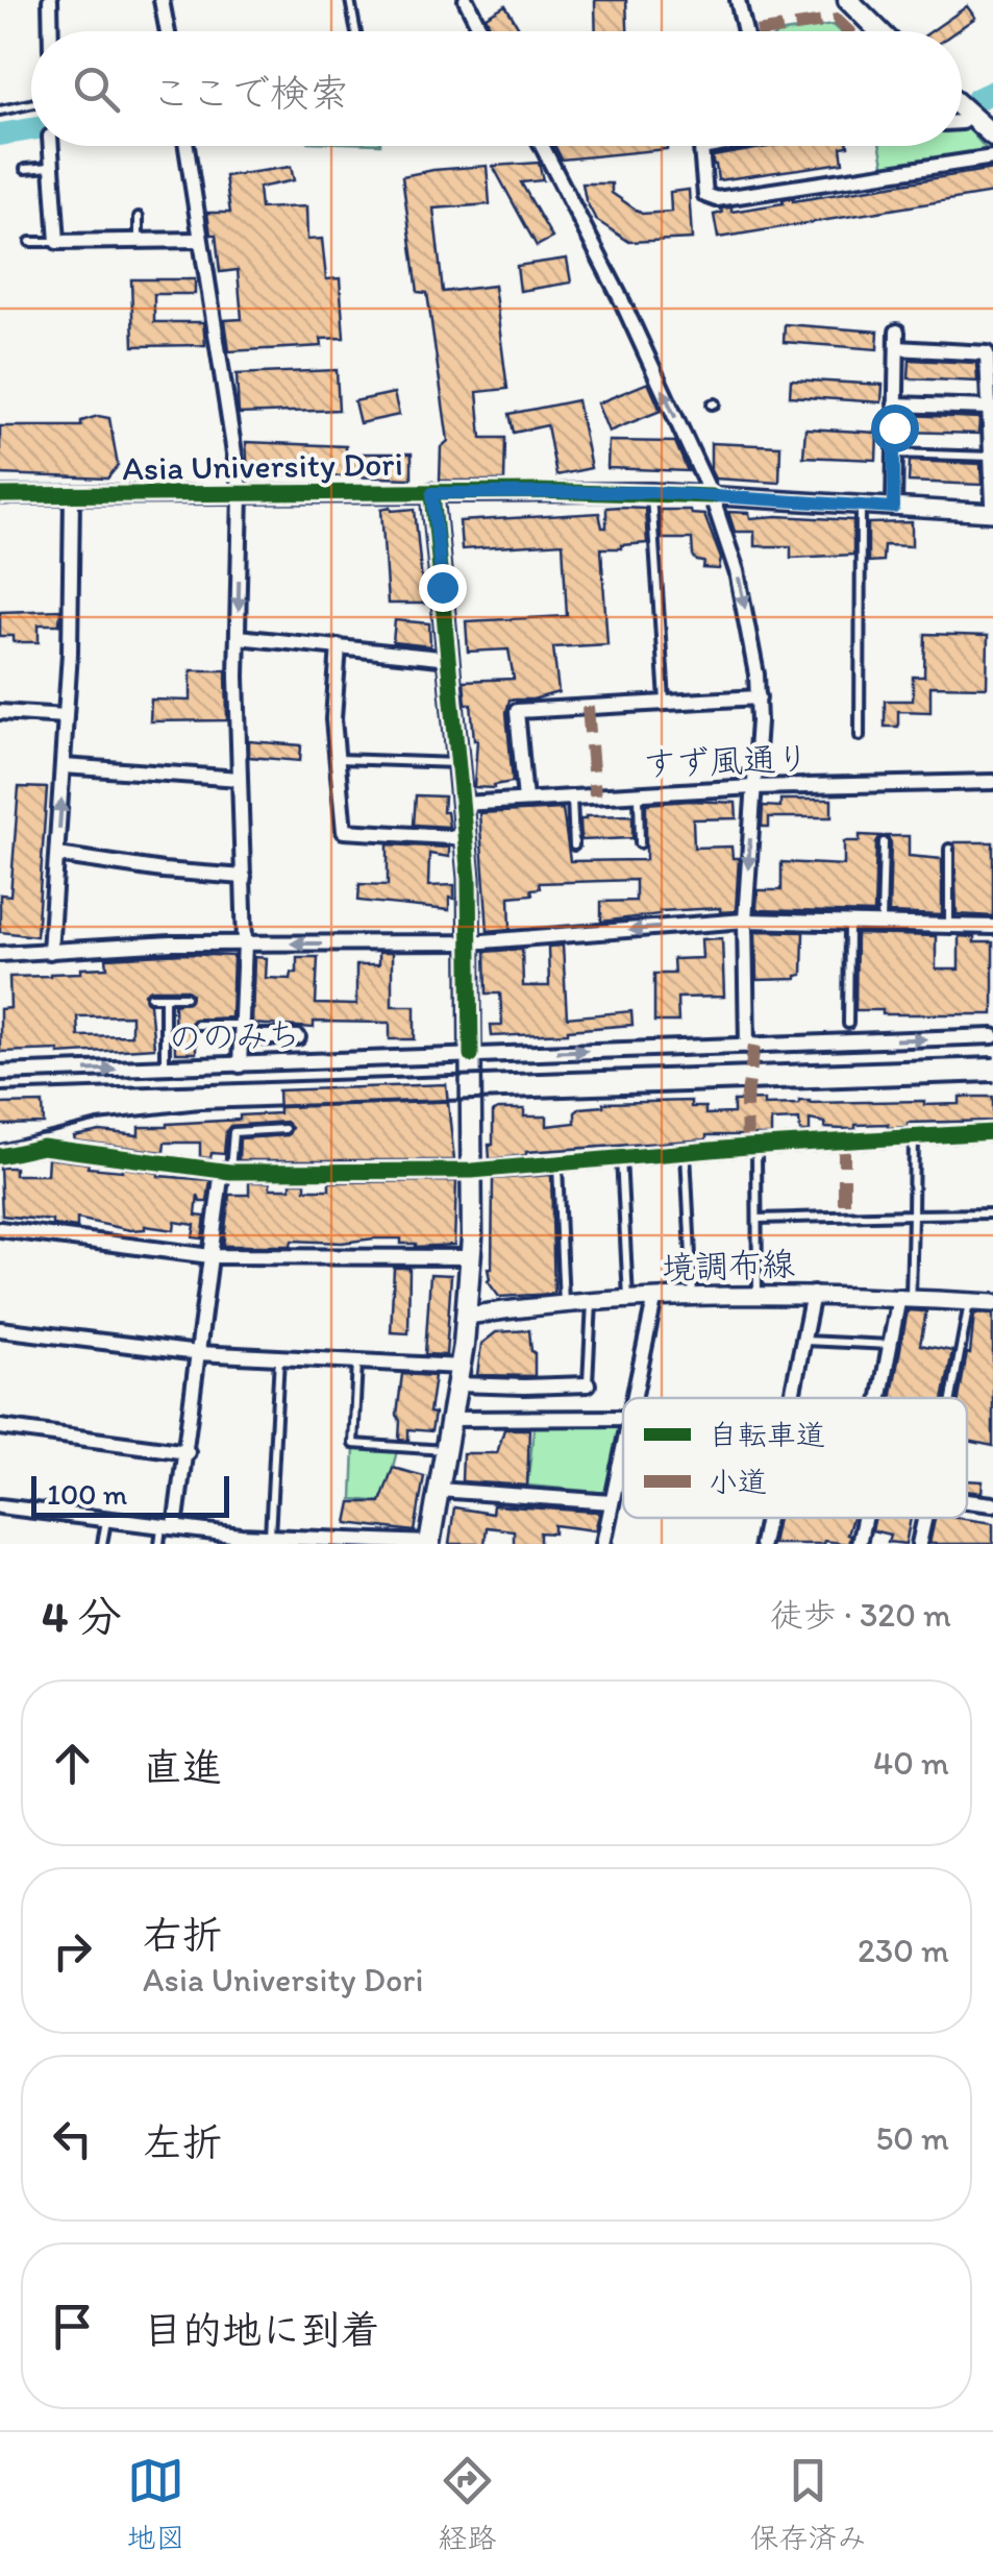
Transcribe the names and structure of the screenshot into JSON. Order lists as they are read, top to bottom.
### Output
{
  "streets": {
    "street": [
      "Asia University Dori",
      "すず風通り",
      "ののみち",
      "境調布線"
    ]
  },
  "legend": ["自転車道", "小道"],
  "scale_bar": "100 m",
  "page": {
    "search": "ここで検索",
    "scale": "100 m",
    "heading": ["4 分", "徒歩 · 320 m"],
    "list": [
      ["直進", "40 m"],
      ["右折", "Asia University Dori", "230 m"],
      ["左折", "50 m"],
      "目的地に到着"
    ],
    "nav": ["地図", "経路", "保存済み"]
  }
}
